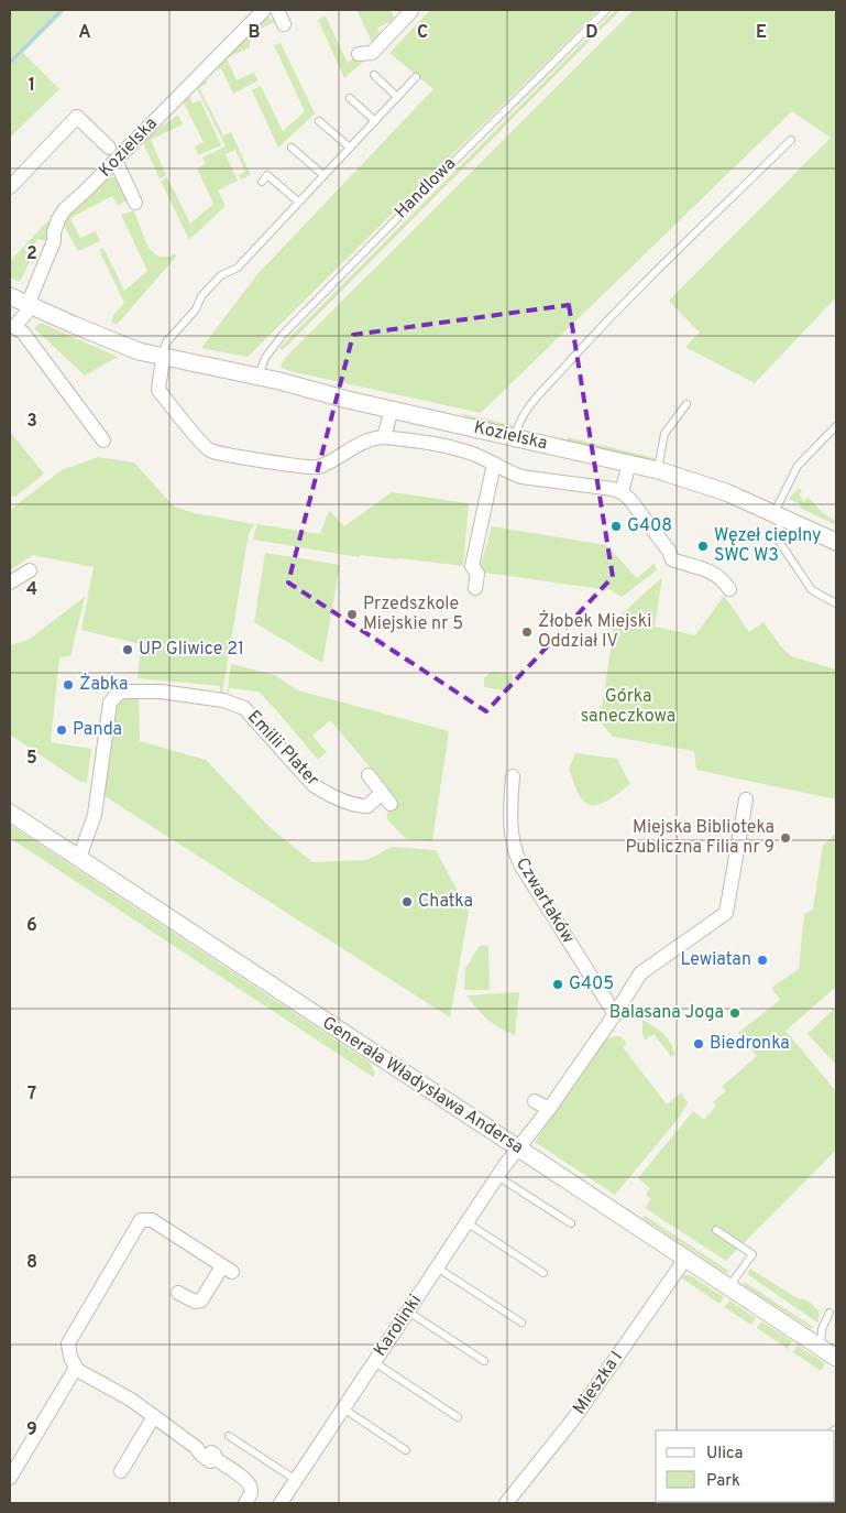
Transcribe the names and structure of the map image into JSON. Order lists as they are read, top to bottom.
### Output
{
  "streets": {
    "street": [
      "Kozielska",
      "Emilii Plater",
      "Czwartaków",
      "Generała Władysława Andersa",
      "Karolinki",
      "Mieszka I"
    ],
    "lane": ["Handlowa"]
  },
  "crossings": [
    ["Kozielska", "Handlowa"],
    ["Emilii Plater", "Generała Władysława Andersa"],
    ["Generała Władysława Andersa", "Karolinki"],
    ["Generała Władysława Andersa", "Mieszka I"]
  ],
  "parks": ["Górka saneczkowa"],
  "places": [
    "G408",
    "Węzeł cieplny SWC W3",
    "Przedszkole Miejskie nr 5",
    "Żłobek Miejski Oddział IV",
    "UP Gliwice 21",
    "Żabka",
    "Panda",
    "Miejska Biblioteka Publiczna Filia nr 9",
    "Chatka",
    "Lewiatan",
    "G405",
    "Balasana Joga",
    "Biedronka"
  ],
  "legend": ["Ulica", "Park"],
  "grid": {
    "columns": [
      "A",
      "B",
      "C",
      "D",
      "E"
    ],
    "rows": [
      "1",
      "2",
      "3",
      "4",
      "5",
      "6",
      "7",
      "8",
      "9"
    ]
  }
}
